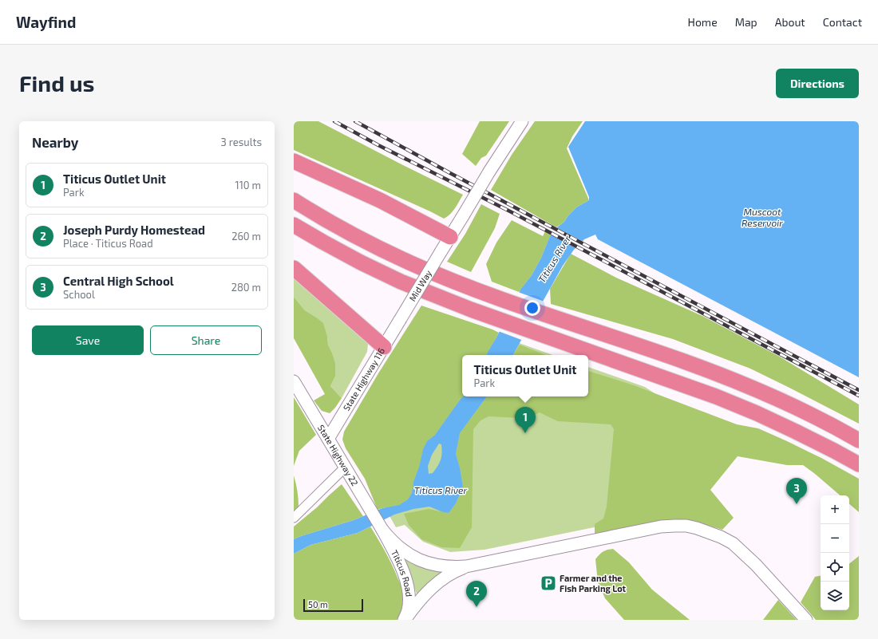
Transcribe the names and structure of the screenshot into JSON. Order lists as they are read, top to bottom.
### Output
{
  "streets": {
    "main road": [
      "Mid Way",
      "State Highway 116",
      "State Highway 22",
      "Titicus Road"
    ]
  },
  "crossings": [
    ["Mid Way", "State Highway 116"],
    ["State Highway 116", "State Highway 22"],
    ["State Highway 22", "Titicus Road"]
  ],
  "water": ["Muscoot Reservoir", "Titicus River"],
  "places": {
    "parking": ["Farmer and the Fish Parking Lot"]
  },
  "scale_bar": "50 m",
  "page": {
    "header": "Wayfind",
    "nav": [
      "Home",
      "Map",
      "About",
      "Contact"
    ],
    "buttons": [
      "Directions",
      ["Save", "Share"]
    ],
    "title": "Find us",
    "heading": ["Nearby", "3 results"],
    "list": [
      {
        "mark": "1",
        "name": "Titicus Outlet Unit",
        "note": "Park",
        "value": "110 m"
      },
      {
        "mark": "2",
        "name": "Joseph Purdy Homestead",
        "note": "Place · Titicus Road",
        "value": "260 m"
      },
      {
        "mark": "3",
        "name": "Central High School",
        "note": "School",
        "value": "280 m"
      }
    ],
    "popup": ["Titicus Outlet Unit", "Park"],
    "pins": ["1", "3", "2"],
    "map_buttons": ["+", "−"],
    "scale": "50 m"
  }
}
